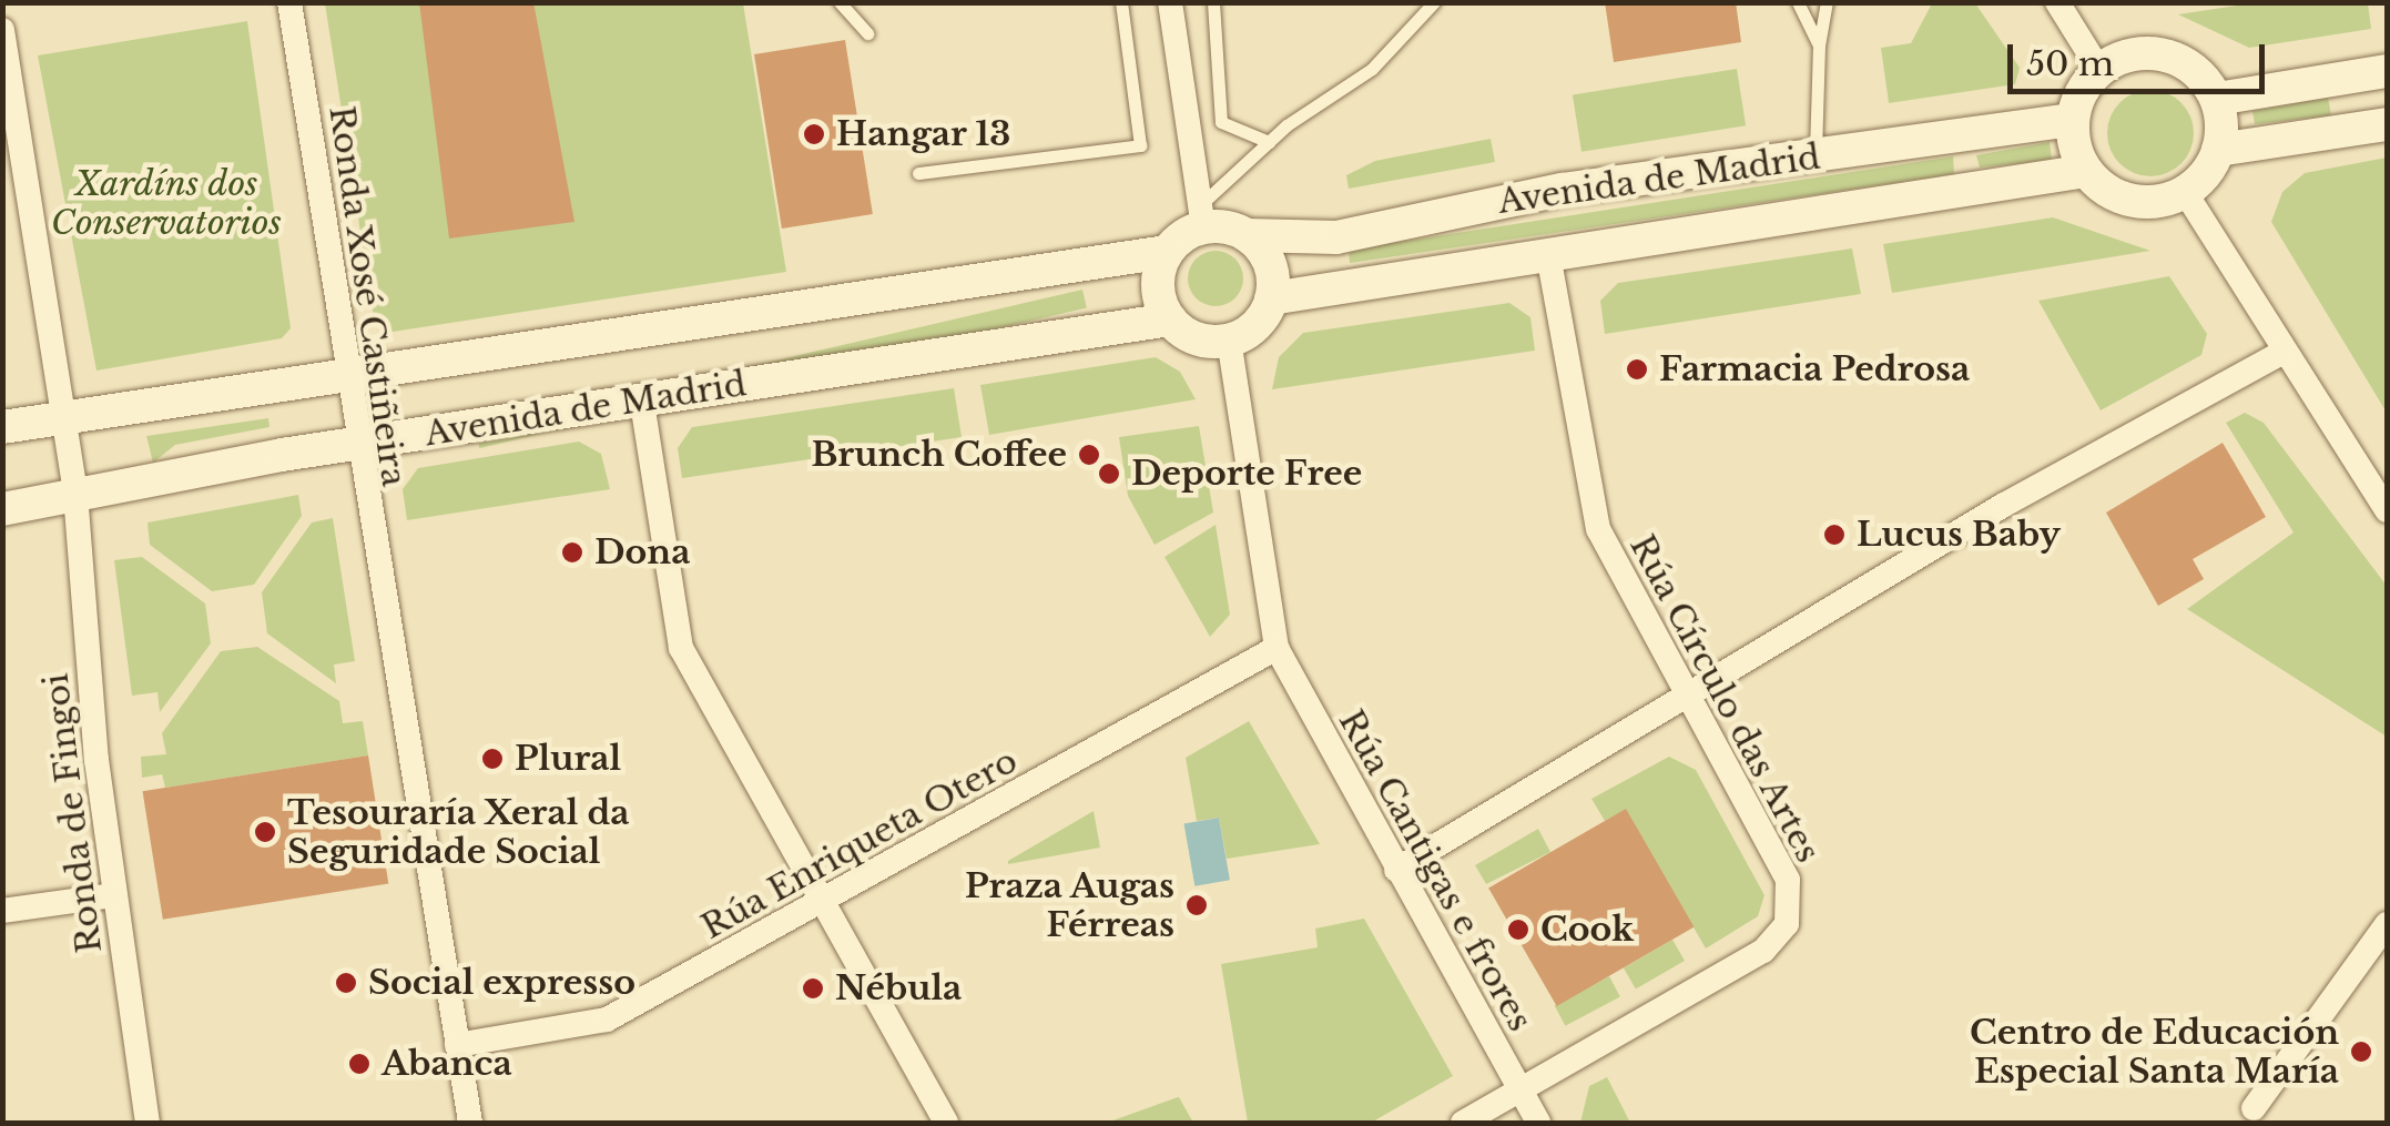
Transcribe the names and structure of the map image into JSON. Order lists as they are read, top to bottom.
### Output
{
  "streets": {
    "street": [
      "Avenida de Madrid",
      "Ronda Xosé Castiñeira",
      "Rúa Círculo das Artes",
      "Ronda de Fingoi",
      "Rúa Enriqueta Otero",
      "Rúa Cantigas e frores"
    ]
  },
  "crossings": [
    ["Avenida de Madrid", "Ronda Xosé Castiñeira"],
    ["Avenida de Madrid", "Rúa Círculo das Artes"],
    ["Avenida de Madrid", "Ronda de Fingoi"],
    ["Avenida de Madrid", "Rúa Cantigas e frores"],
    ["Ronda Xosé Castiñeira", "Rúa Enriqueta Otero"],
    ["Rúa Círculo das Artes", "Rúa Cantigas e frores"],
    ["Rúa Enriqueta Otero", "Rúa Cantigas e frores"]
  ],
  "parks": ["Xardíns dos Conservatorios"],
  "places": [
    "Hangar 13",
    "Farmacia Pedrosa",
    "Brunch Coffee",
    "Deporte Free",
    "Lucus Baby",
    "Dona",
    "Plural",
    "Tesouraría Xeral da Seguridade Social",
    "Praza Augas Férreas",
    "Cook",
    "Social expresso",
    "Nébula",
    "Centro de Educación Especial Santa María",
    "Abanca"
  ],
  "scale_bar": "50 m"
}
